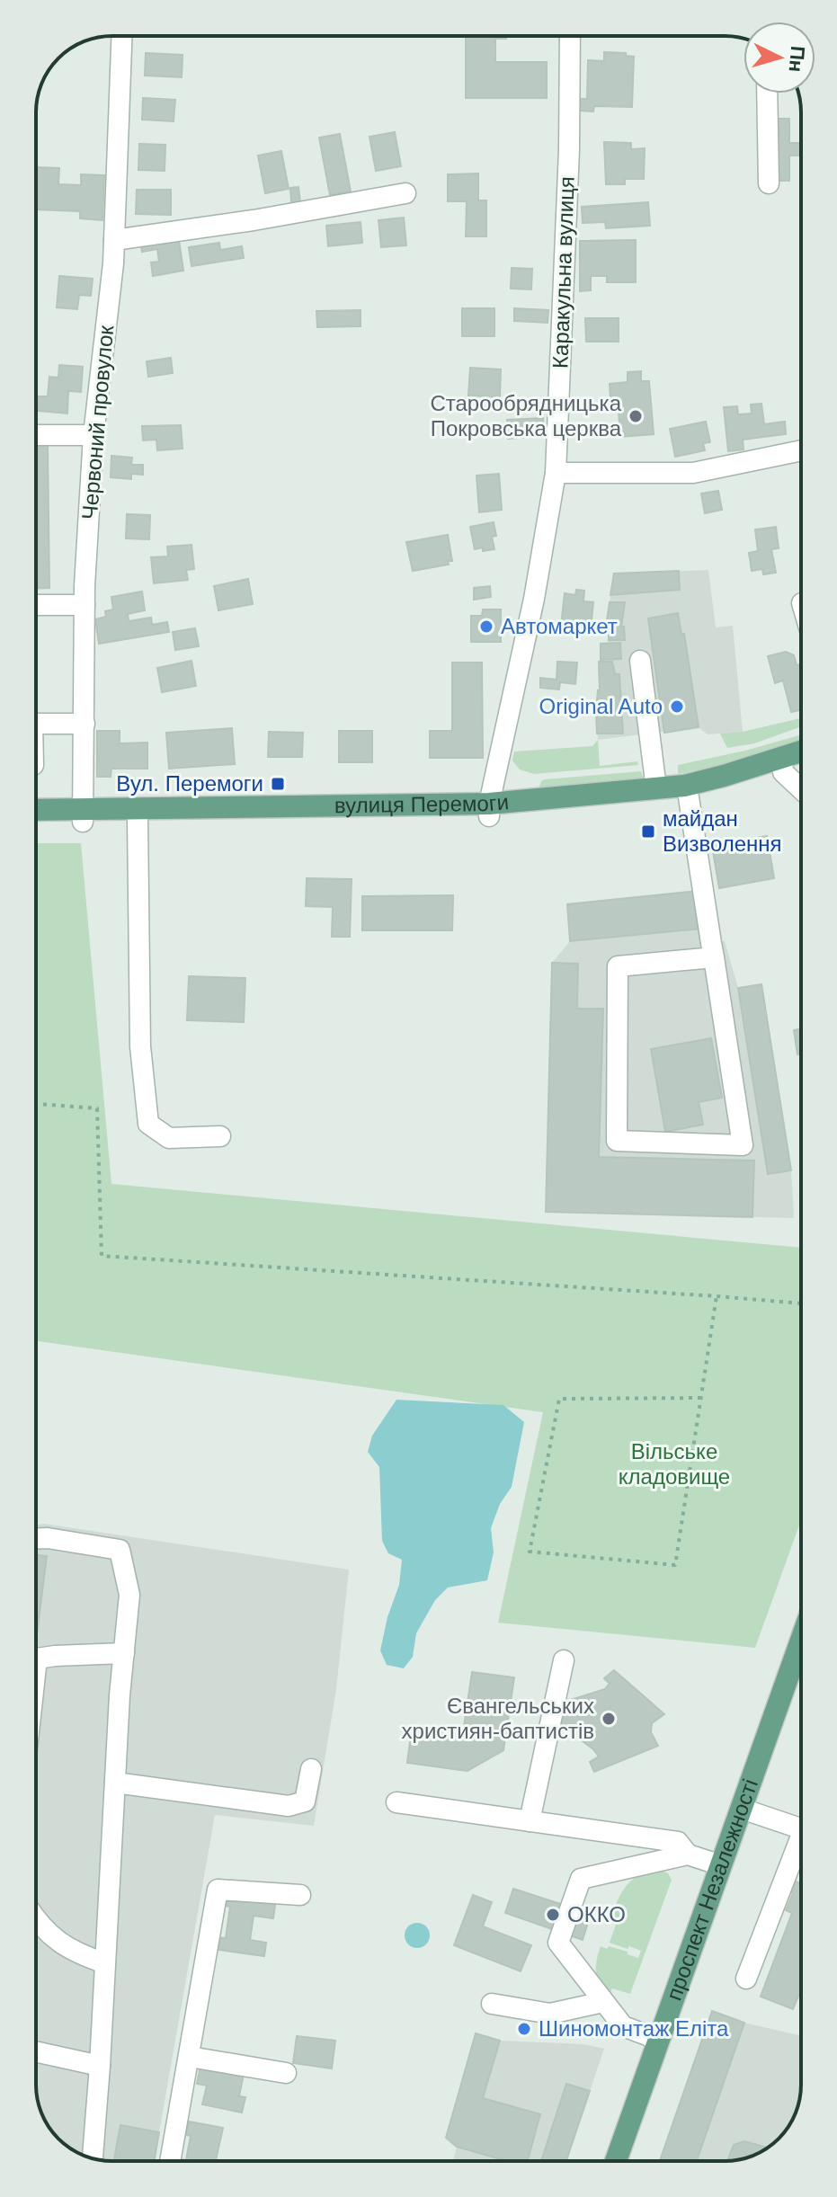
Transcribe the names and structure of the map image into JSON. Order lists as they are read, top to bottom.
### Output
{
  "streets": {
    "main road": ["вулиця Перемоги", "проспект Незалежності"],
    "street": ["Каракульна вулиця", "Червоний провулок"]
  },
  "crossings": [
    ["Каракульна вулиця", "вулиця Перемоги"],
    ["Червоний провулок", "вулиця Перемоги"]
  ],
  "parks": ["Вільське кладовище"],
  "places": {
    "other": [
      "Старообрядницька Покровська церква",
      "Автомаркет",
      "Original Auto",
      "Євангельських християн-баптистів",
      "ОККО",
      "Шиномонтаж Еліта"
    ],
    "transit": ["Вул. Перемоги", "майдан Визволення"]
  },
  "north": "right"
}
